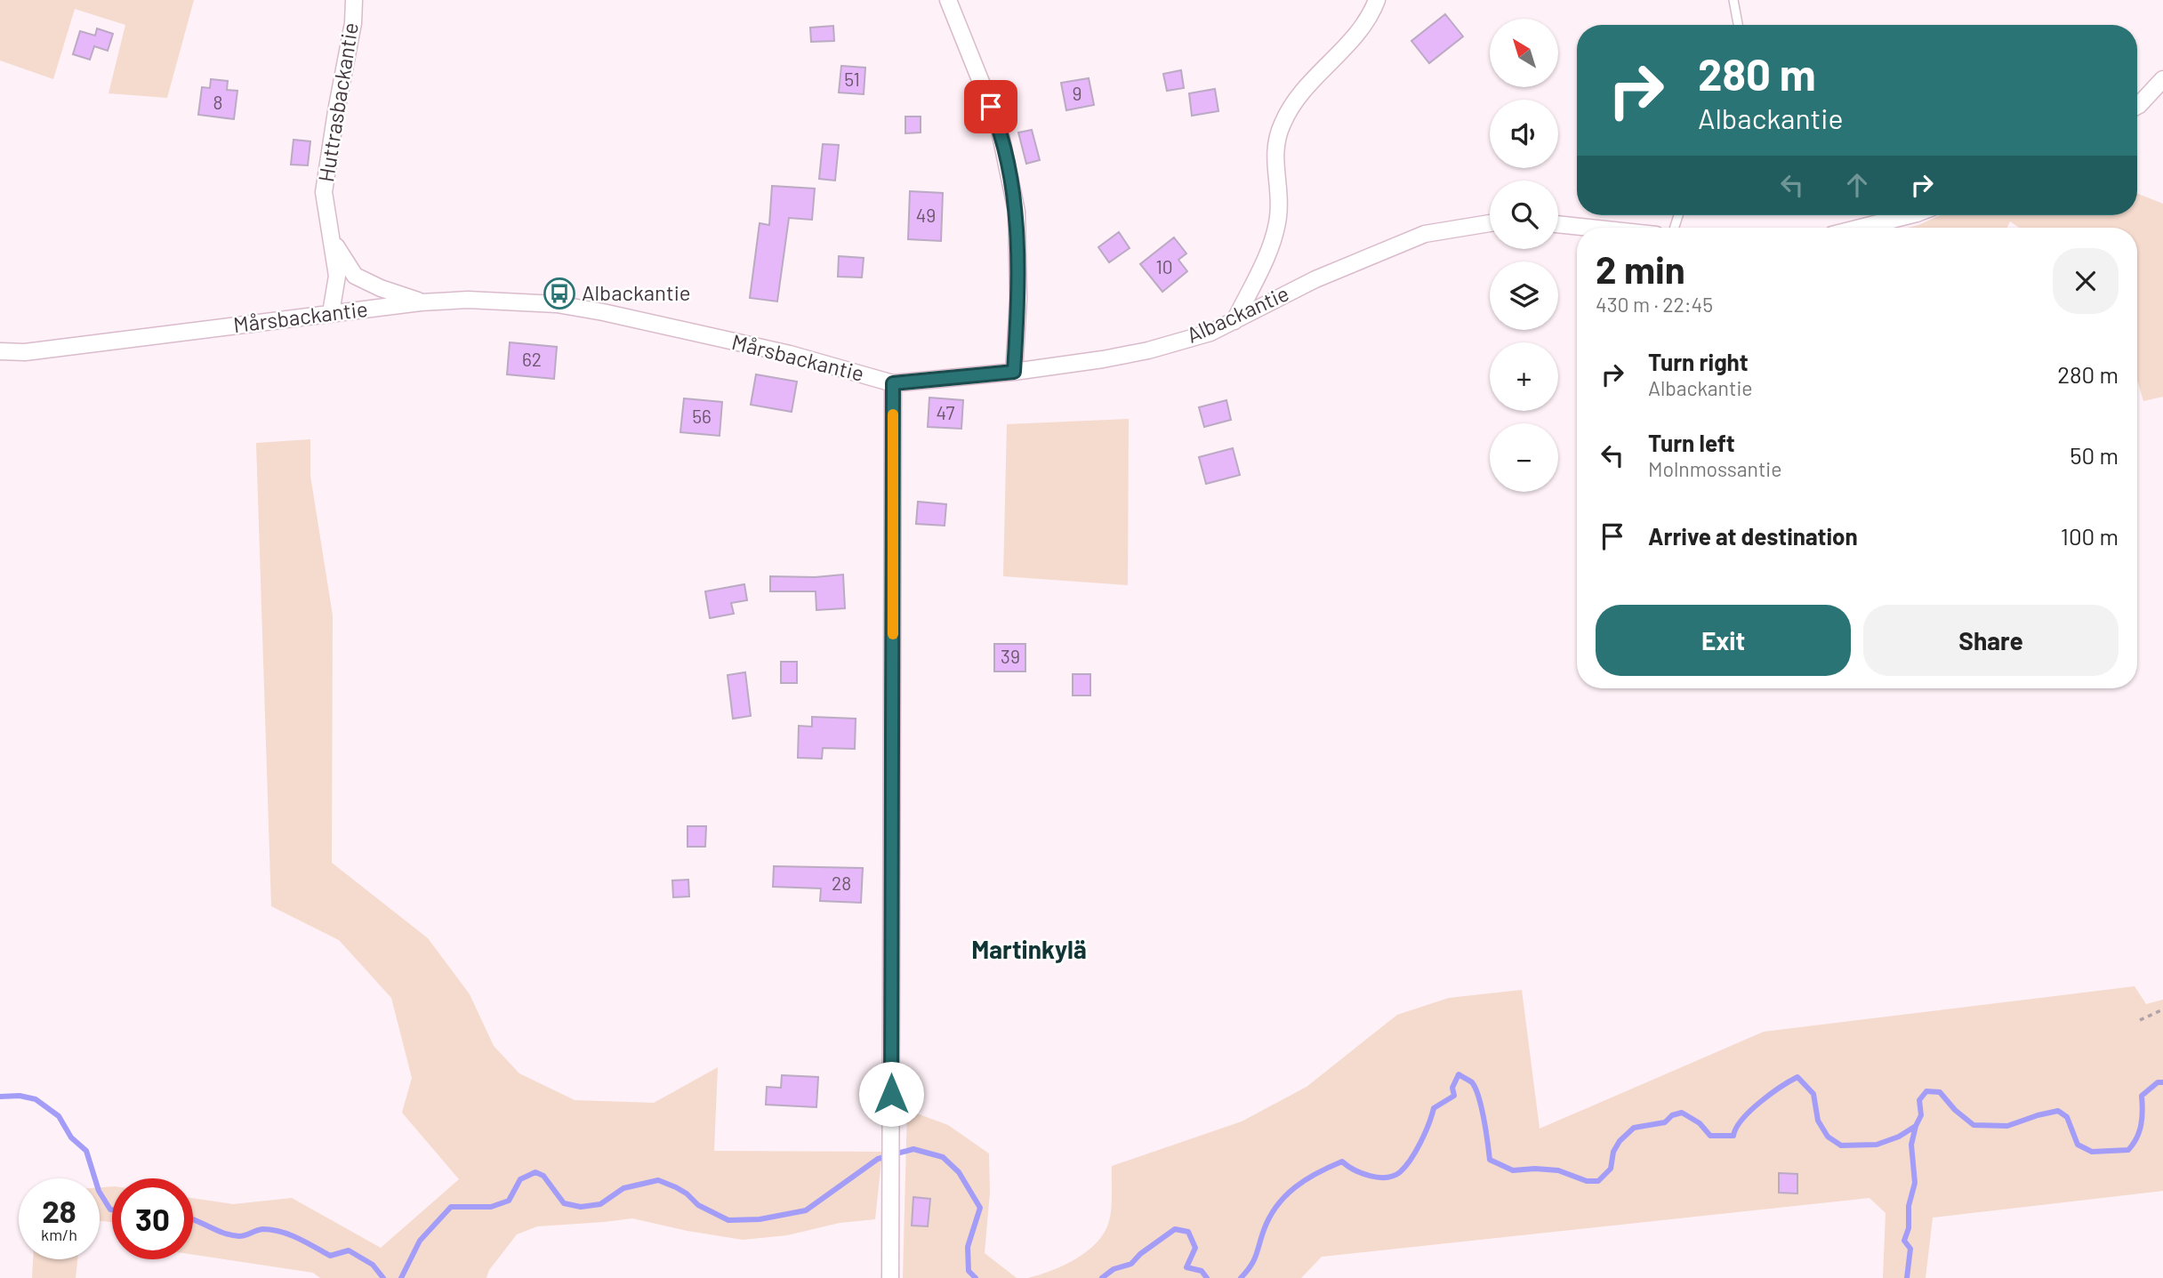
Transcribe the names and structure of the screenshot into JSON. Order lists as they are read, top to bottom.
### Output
{
  "streets": {
    "street": ["Huttrasbackantie", "Albackantie", "Mårsbackantie"]
  },
  "crossings": [
    ["Huttrasbackantie", "Mårsbackantie"],
    ["Albackantie", "Mårsbackantie"]
  ],
  "districts": ["Martinkylä"],
  "places": {
    "bus stop": ["Albackantie"]
  },
  "house_numbers": [
    "51",
    "9",
    "8",
    "49",
    "10",
    "62",
    "47",
    "56",
    "39",
    "28"
  ],
  "north": "top left",
  "page": {
    "map_buttons": ["+", "−"],
    "turn": ["280 m", "Albackantie"],
    "heading": ["2 min", "430 m · 22:45"],
    "list": [
      {
        "name": "Turn right",
        "note": "Albackantie",
        "value": "280 m"
      },
      {
        "name": "Turn left",
        "note": "Molnmossantie",
        "value": "50 m"
      },
      {
        "name": "Arrive at destination",
        "value": "100 m"
      }
    ],
    "buttons": ["Exit", "Share"],
    "speed": "28 km/h",
    "limit": "30"
  }
}
